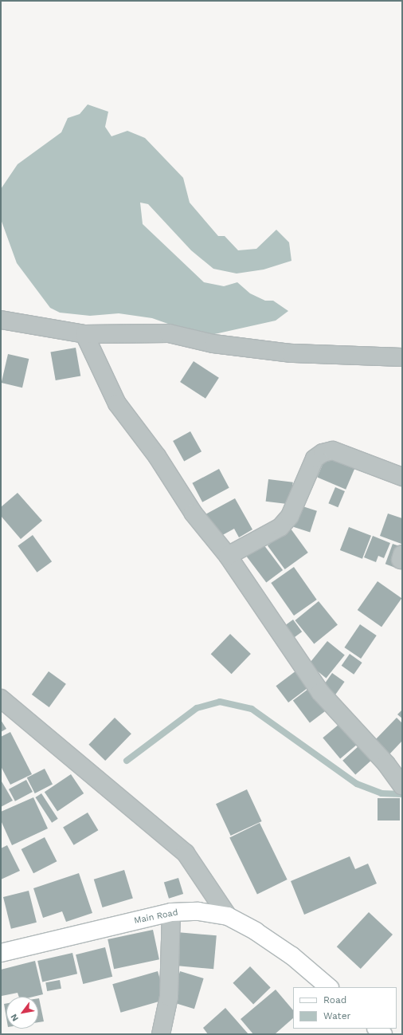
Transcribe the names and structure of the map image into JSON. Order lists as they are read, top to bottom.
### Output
{
  "streets": {
    "main road": ["Main Road"]
  },
  "legend": ["Road", "Water"],
  "north": "bottom left"
}
